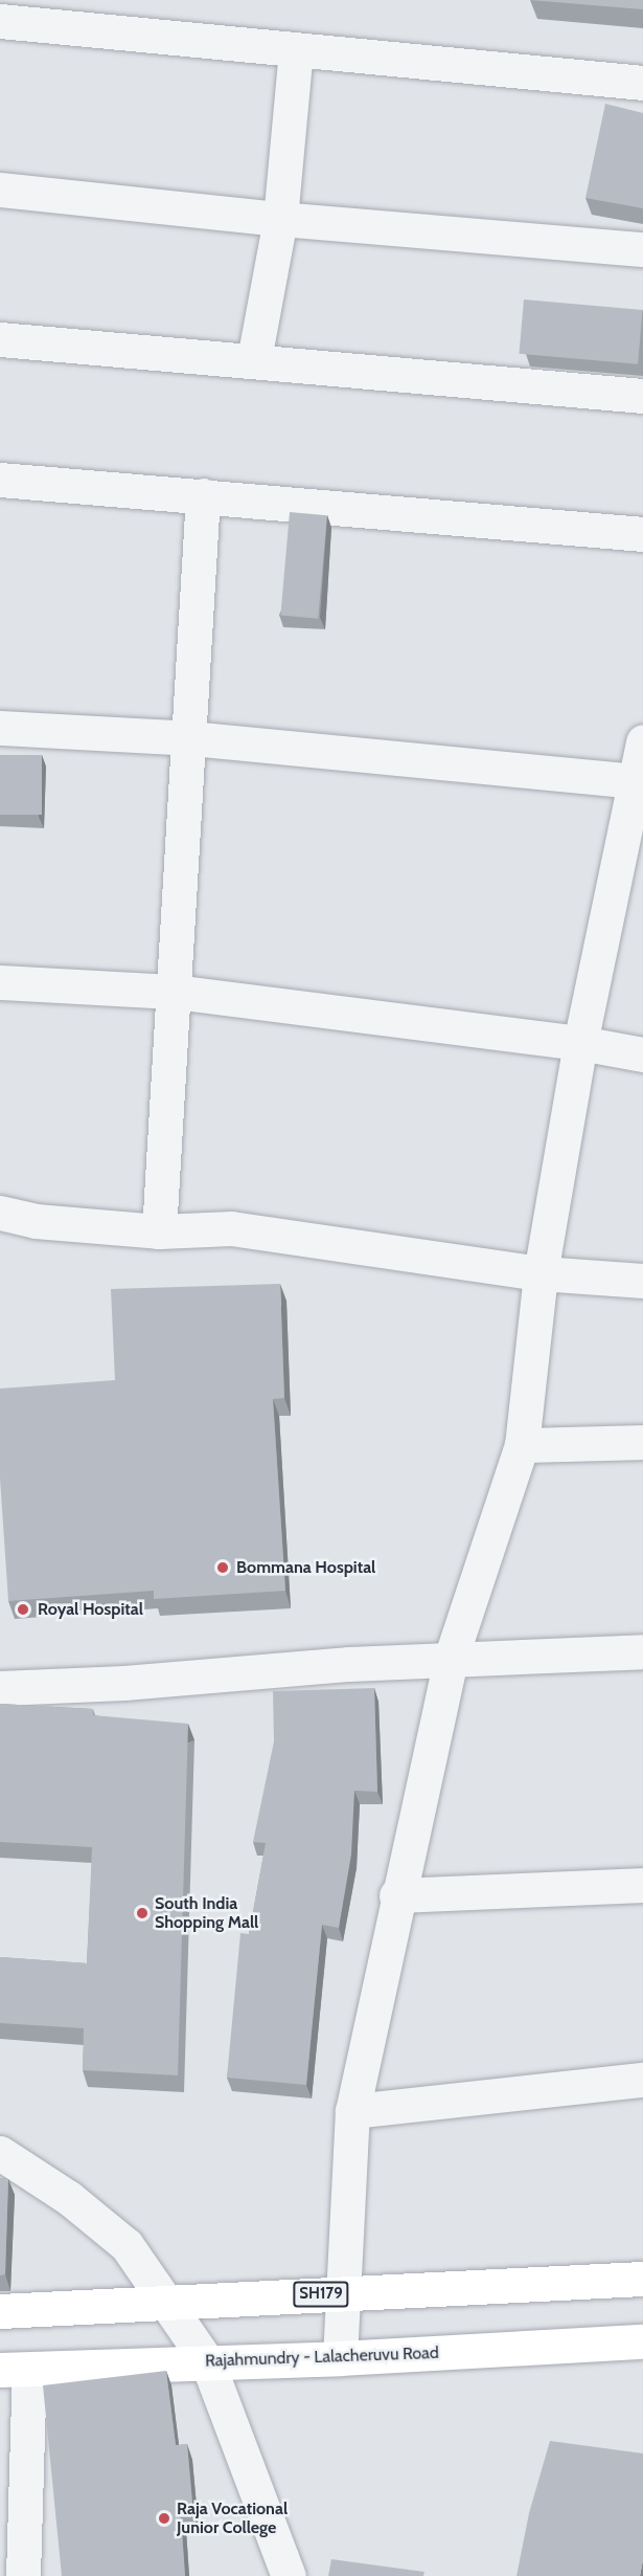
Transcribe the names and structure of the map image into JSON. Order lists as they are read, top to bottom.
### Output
{
  "streets": {
    "main road": ["SH179", "Rajahmundry - Lalacheruvu Road"]
  },
  "places": [
    "Bommana Hospital",
    "Royal Hospital",
    "South India Shopping Mall",
    "Raja Vocational Junior College"
  ]
}
